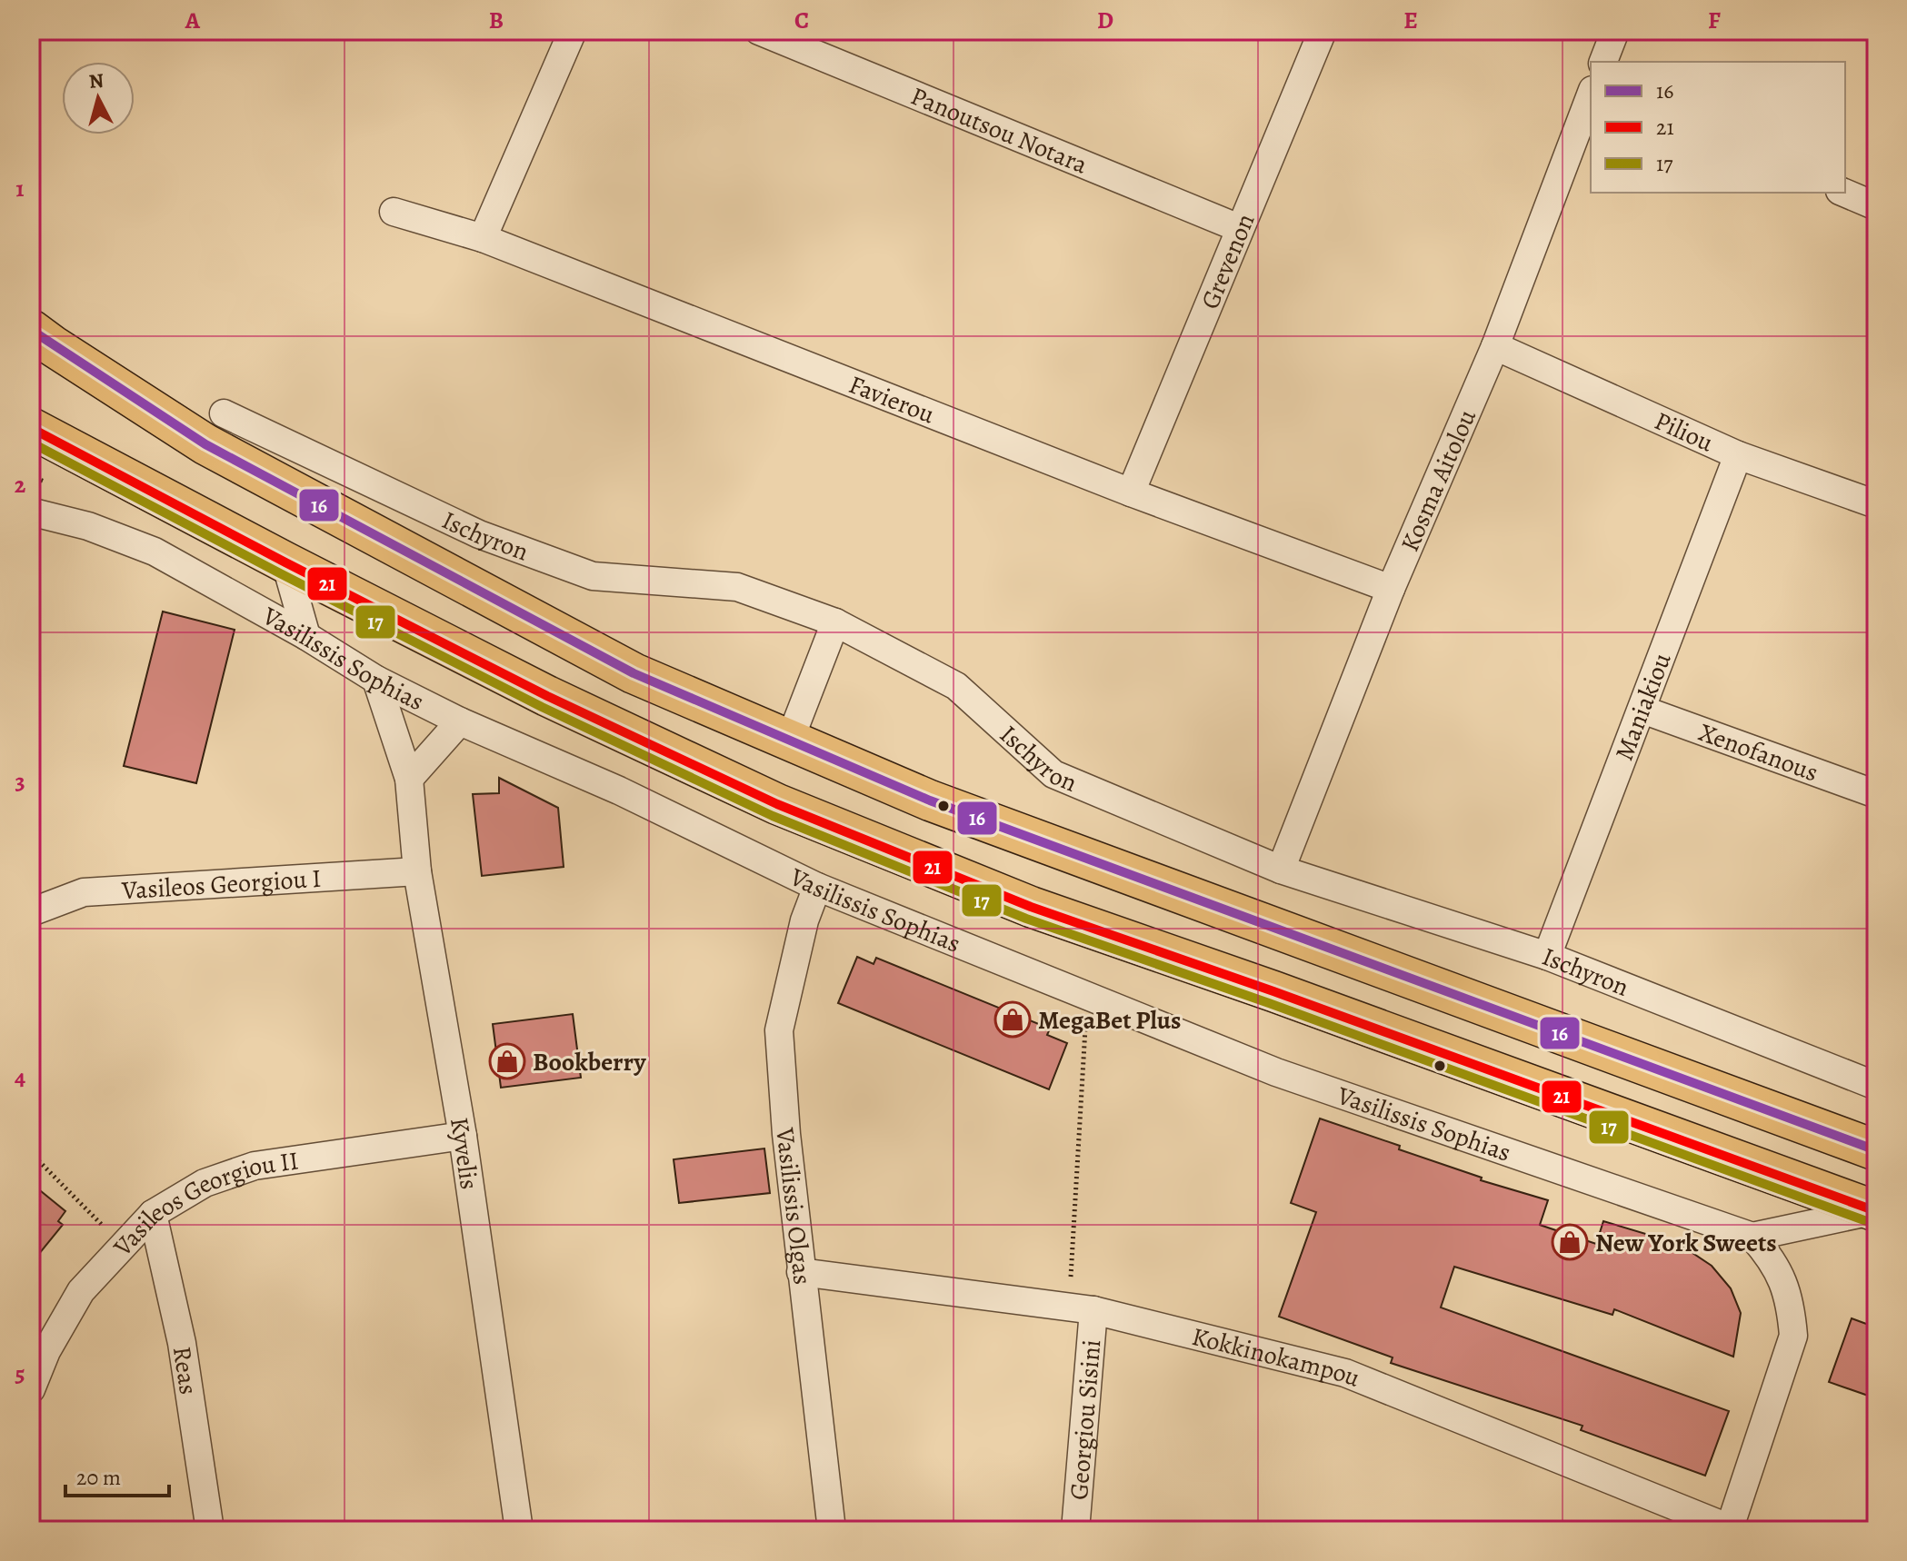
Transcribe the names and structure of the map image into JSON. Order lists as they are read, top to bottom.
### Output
{
  "streets": {
    "street": [
      "Panoutsou Notara",
      "Grevenon",
      "Favierou",
      "Piliou",
      "Kosma Aitolou",
      "Ischyron",
      "Vasilissis Sophias",
      "Maniakiou",
      "Xenofanous",
      "Vasileos Georgiou I",
      "Kyvelis",
      "Vasilissis Olgas",
      "Vasileos Georgiou II",
      "Kokkinokampou",
      "Reas",
      "Georgiou Sisini"
    ]
  },
  "crossings": [
    ["Panoutsou Notara", "Grevenon"],
    ["Grevenon", "Favierou"],
    ["Favierou", "Kosma Aitolou"],
    ["Piliou", "Kosma Aitolou"],
    ["Piliou", "Maniakiou"],
    ["Kosma Aitolou", "Ischyron"],
    ["Ischyron", "Maniakiou"],
    ["Vasilissis Sophias", "Kyvelis"],
    ["Vasilissis Sophias", "Vasilissis Olgas"],
    ["Maniakiou", "Xenofanous"],
    ["Vasileos Georgiou I", "Kyvelis"],
    ["Kyvelis", "Vasileos Georgiou II"],
    ["Vasilissis Olgas", "Kokkinokampou"],
    ["Vasileos Georgiou II", "Reas"],
    ["Kokkinokampou", "Georgiou Sisini"]
  ],
  "places": {
    "shop": ["MegaBet Plus", "Bookberry", "New York Sweets"]
  },
  "lines": ["transit line 16", "transit line 21", "transit line 17"],
  "legend": ["16", "21", "17"],
  "scale_bar": "20 m",
  "north": "top",
  "grid": {
    "columns": [
      "A",
      "B",
      "C",
      "D",
      "E",
      "F"
    ],
    "rows": [
      "1",
      "2",
      "3",
      "4",
      "5"
    ]
  }
}
